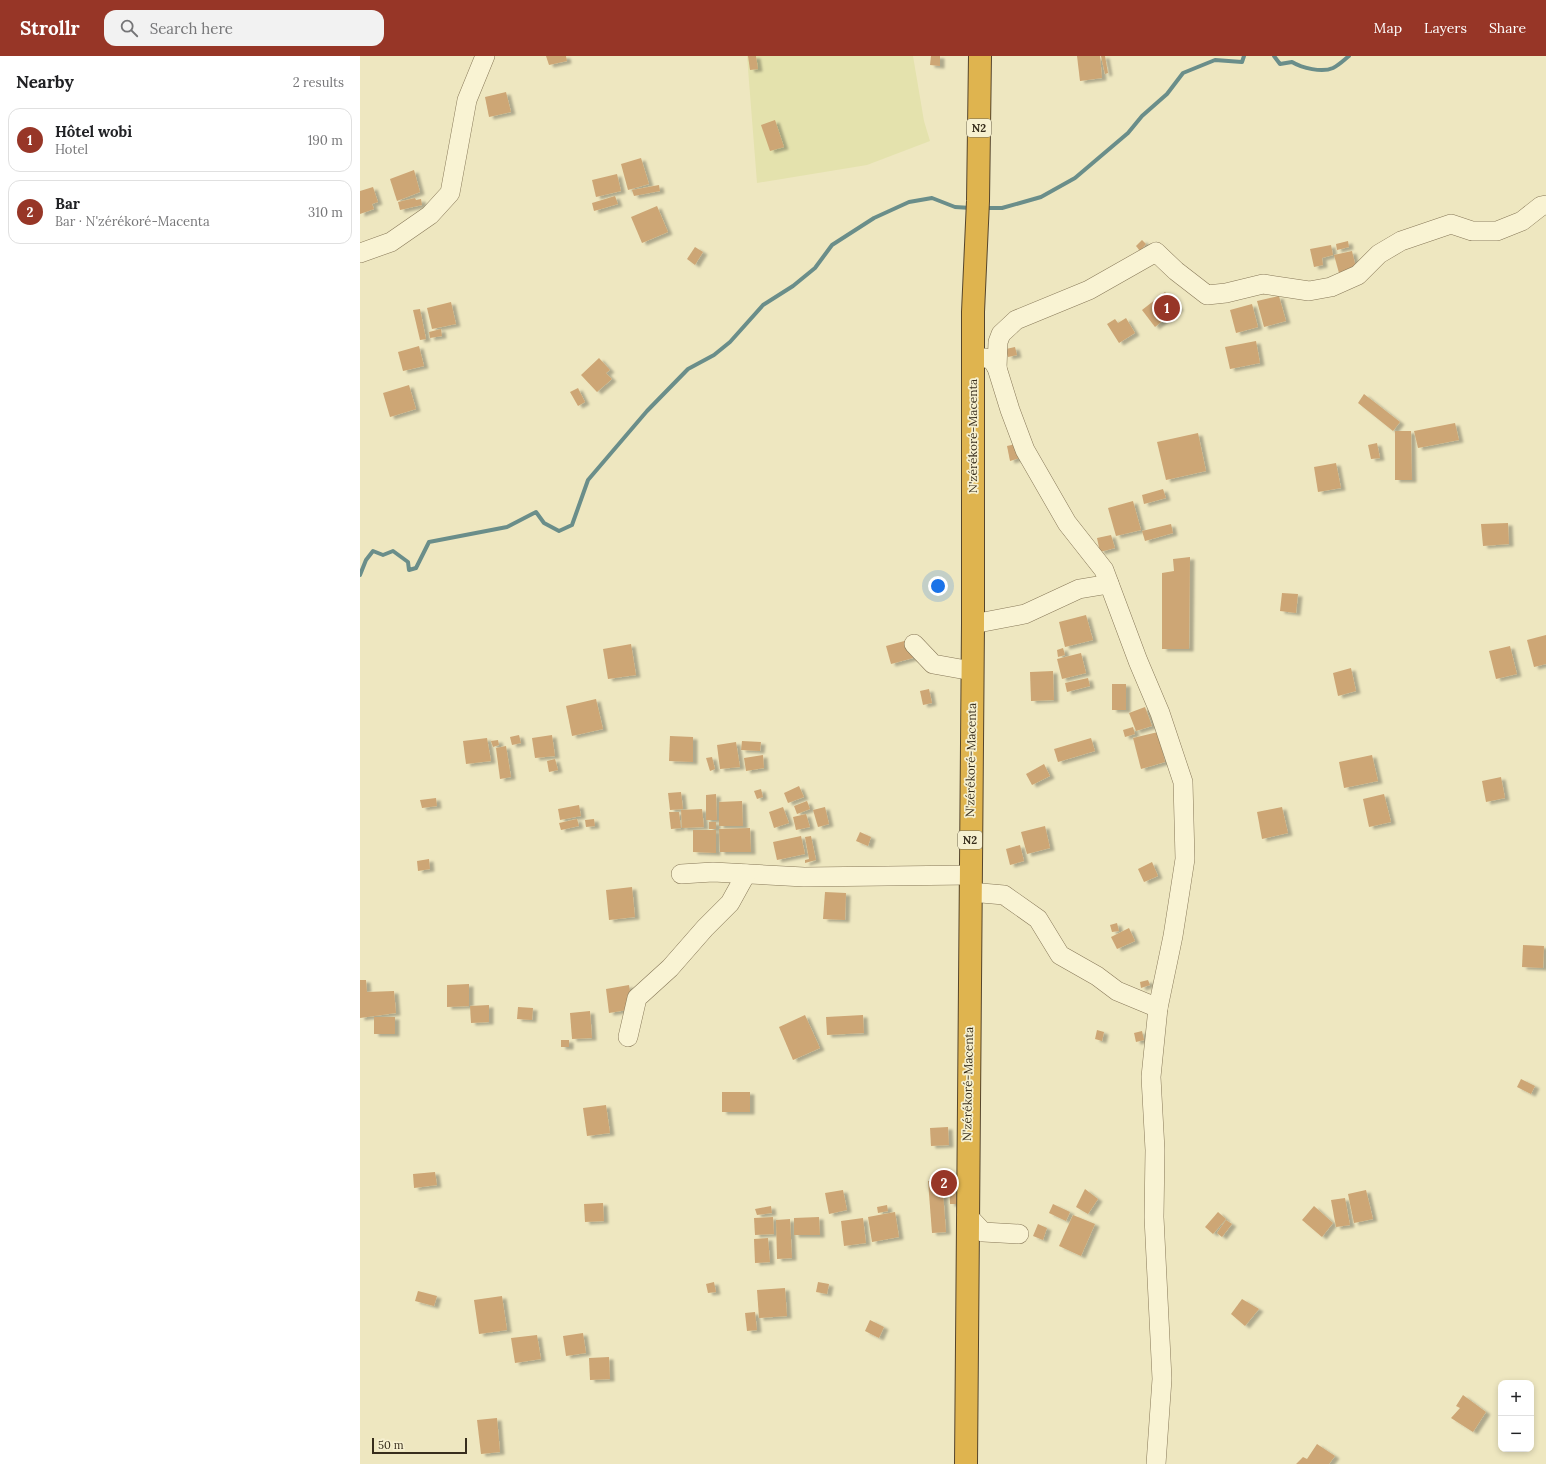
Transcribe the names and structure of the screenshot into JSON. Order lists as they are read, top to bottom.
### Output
{
  "streets": {
    "highway": ["N2", "N'zérékoré-Macenta"]
  },
  "scale_bar": "50 m",
  "page": {
    "header": "Strollr",
    "search": "Search here",
    "nav": ["Map", "Layers", "Share"],
    "heading": ["Nearby", "2 results"],
    "list": [
      {
        "mark": "1",
        "name": "Hôtel wobi",
        "note": "Hotel",
        "value": "190 m"
      },
      {
        "mark": "2",
        "name": "Bar",
        "note": "Bar · N'zérékoré-Macenta",
        "value": "310 m"
      }
    ],
    "pins": ["1", "2"],
    "map_buttons": ["+", "−"],
    "scale": "50 m"
  }
}
